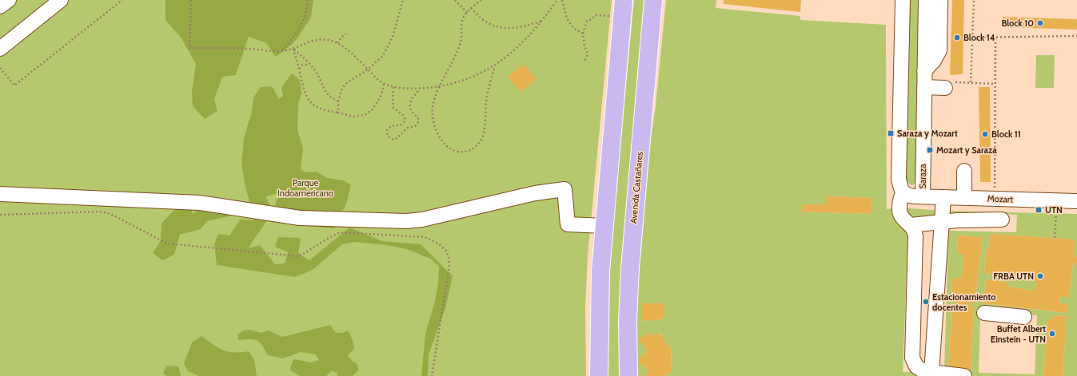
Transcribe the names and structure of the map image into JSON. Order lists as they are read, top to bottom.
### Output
{
  "streets": {
    "main road": ["Avenida Castañares"],
    "street": ["Saraza", "Mozart"]
  },
  "crossings": [
    ["Saraza", "Mozart"]
  ],
  "parks": ["Parque Indoamericano"],
  "places": {
    "other": [
      "Block 10",
      "Block 14",
      "Block 11",
      "FRBA UTN",
      "Estacionamiento docentes",
      "Buffet Albert Einstein - UTN"
    ],
    "transit": ["Saraza y Mozart", "Mozart y Saraza", "UTN"]
  }
}
